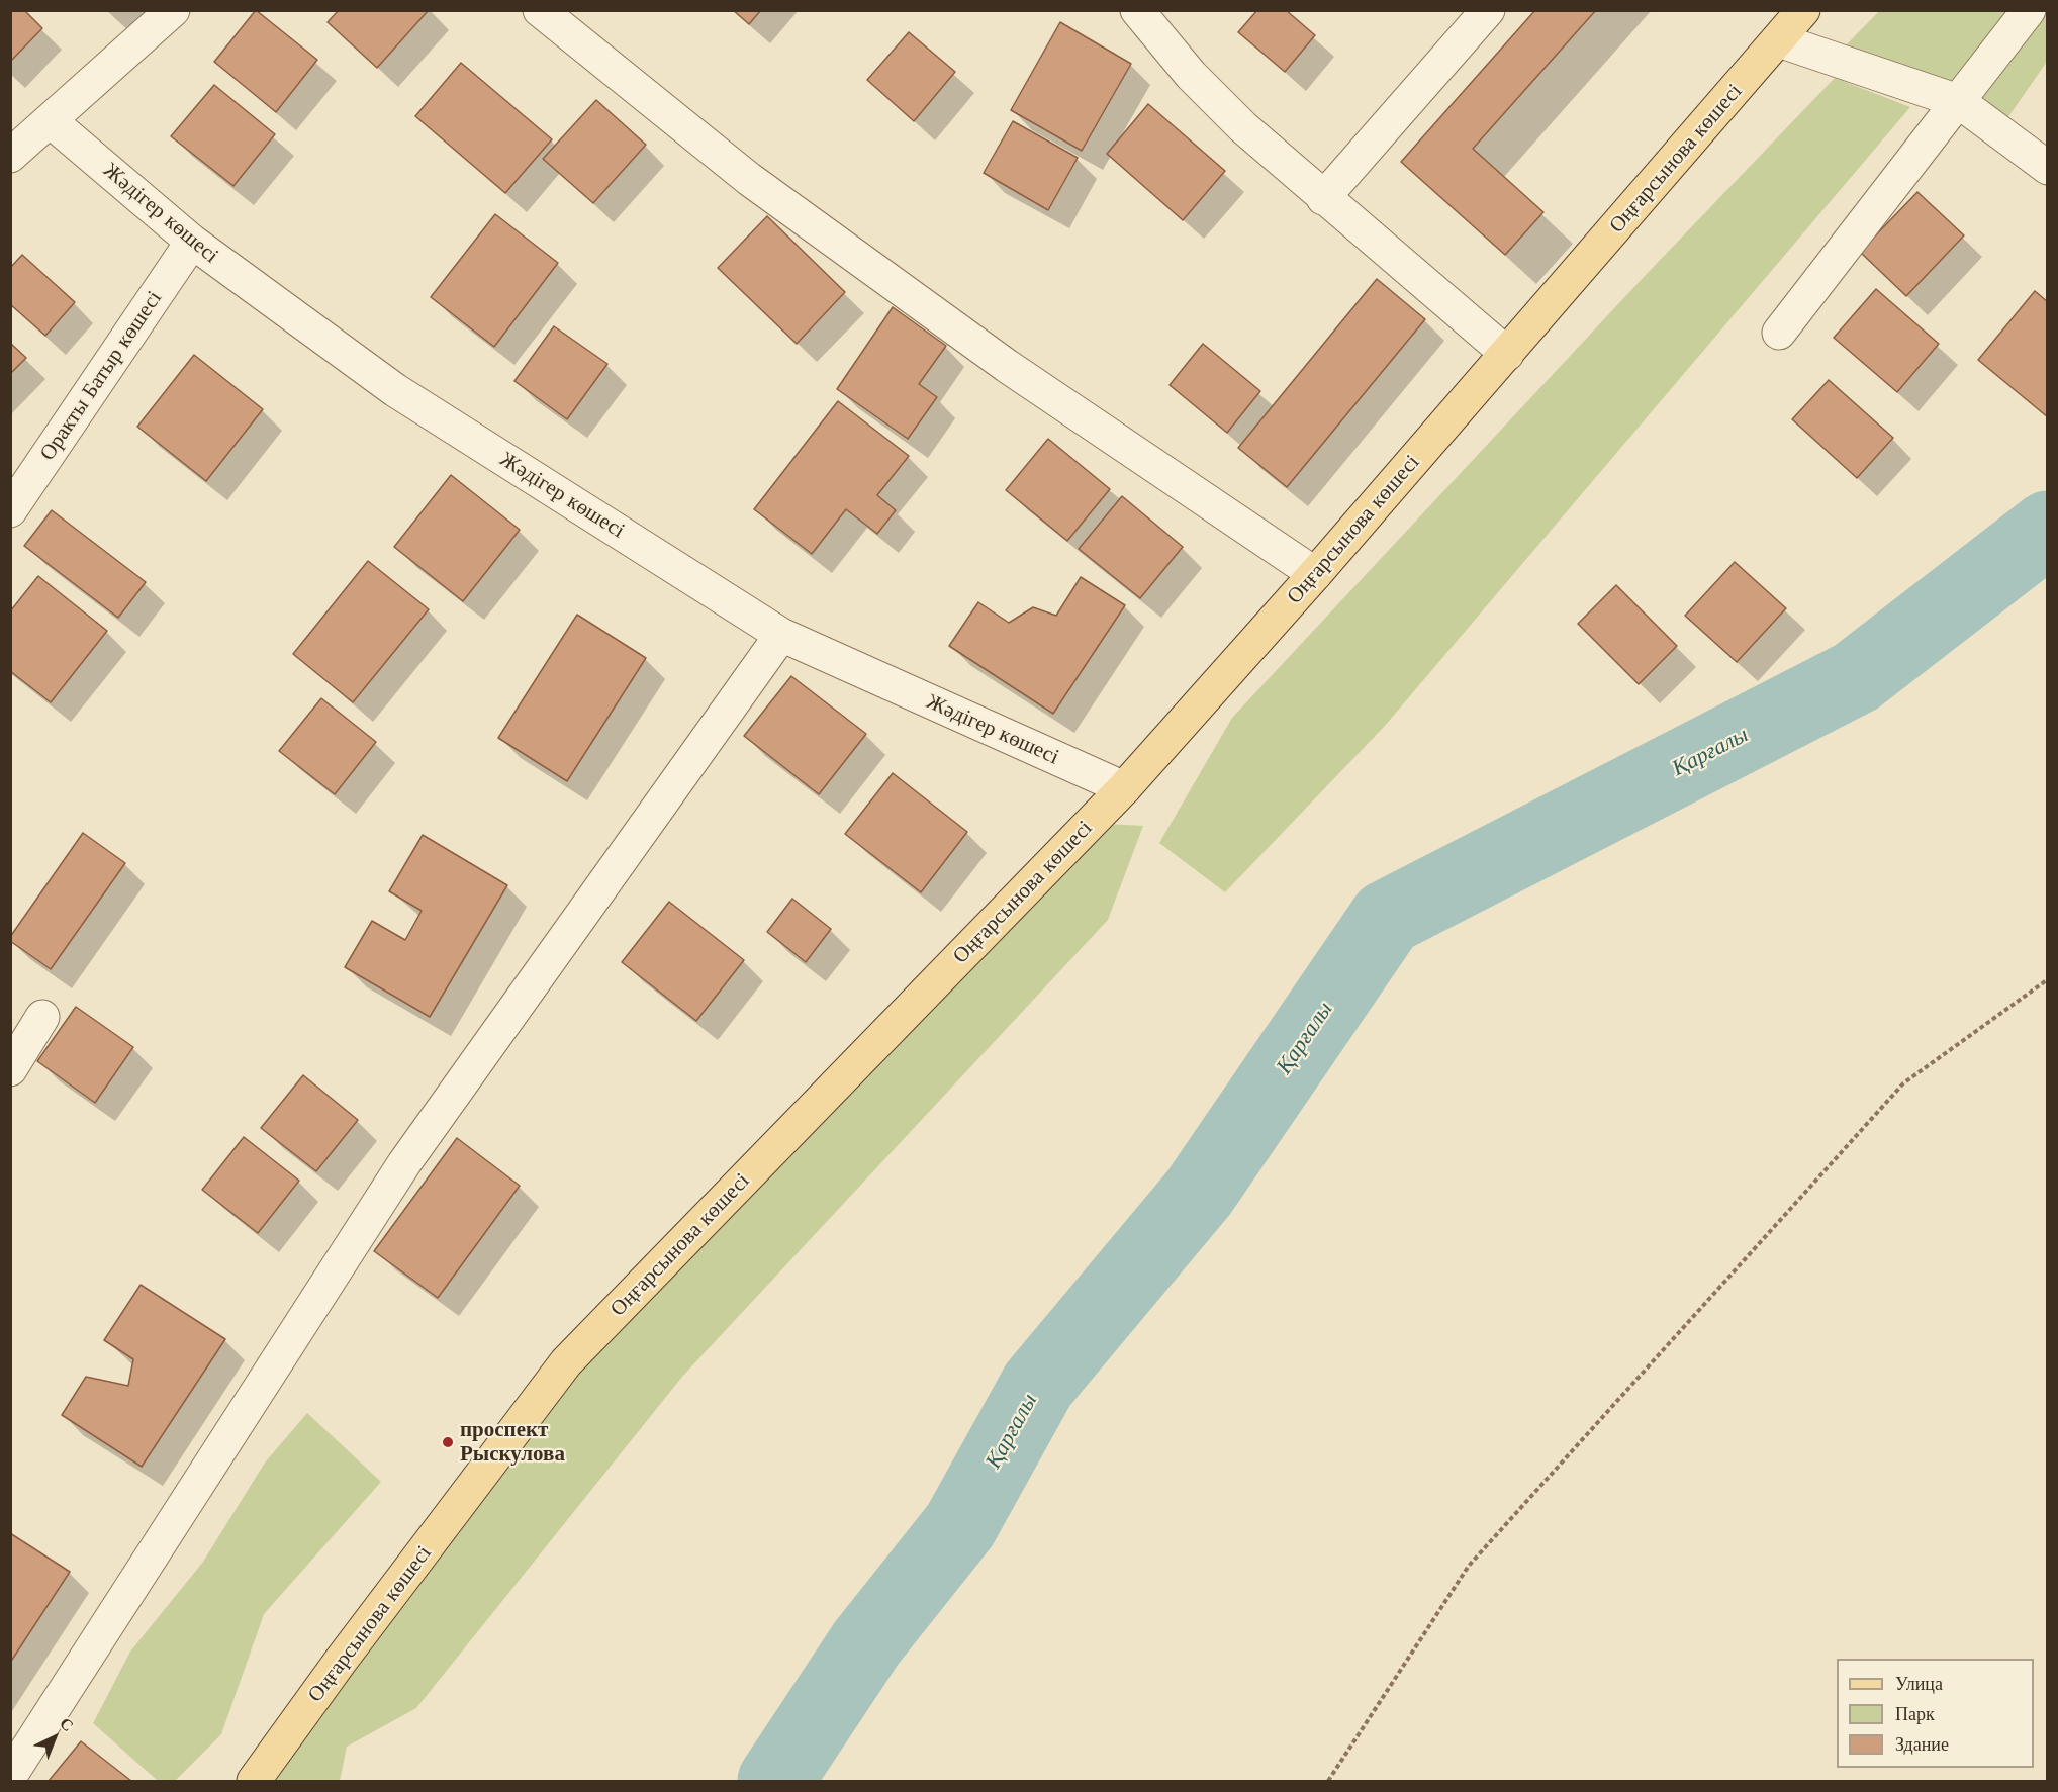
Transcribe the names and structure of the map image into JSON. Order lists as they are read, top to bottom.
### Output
{
  "streets": {
    "main road": ["Оңғарсынова көшесі"],
    "street": ["Жәдігер көшесі", "Оракты Батыр көшесі"]
  },
  "crossings": [
    ["Оңғарсынова көшесі", "Жәдігер көшесі"],
    ["Жәдігер көшесі", "Оракты Батыр көшесі"]
  ],
  "water": ["Қарғалы"],
  "places": ["проспект Рыскулова"],
  "legend": ["Улица", "Парк", "Здание"],
  "north": "top right"
}
